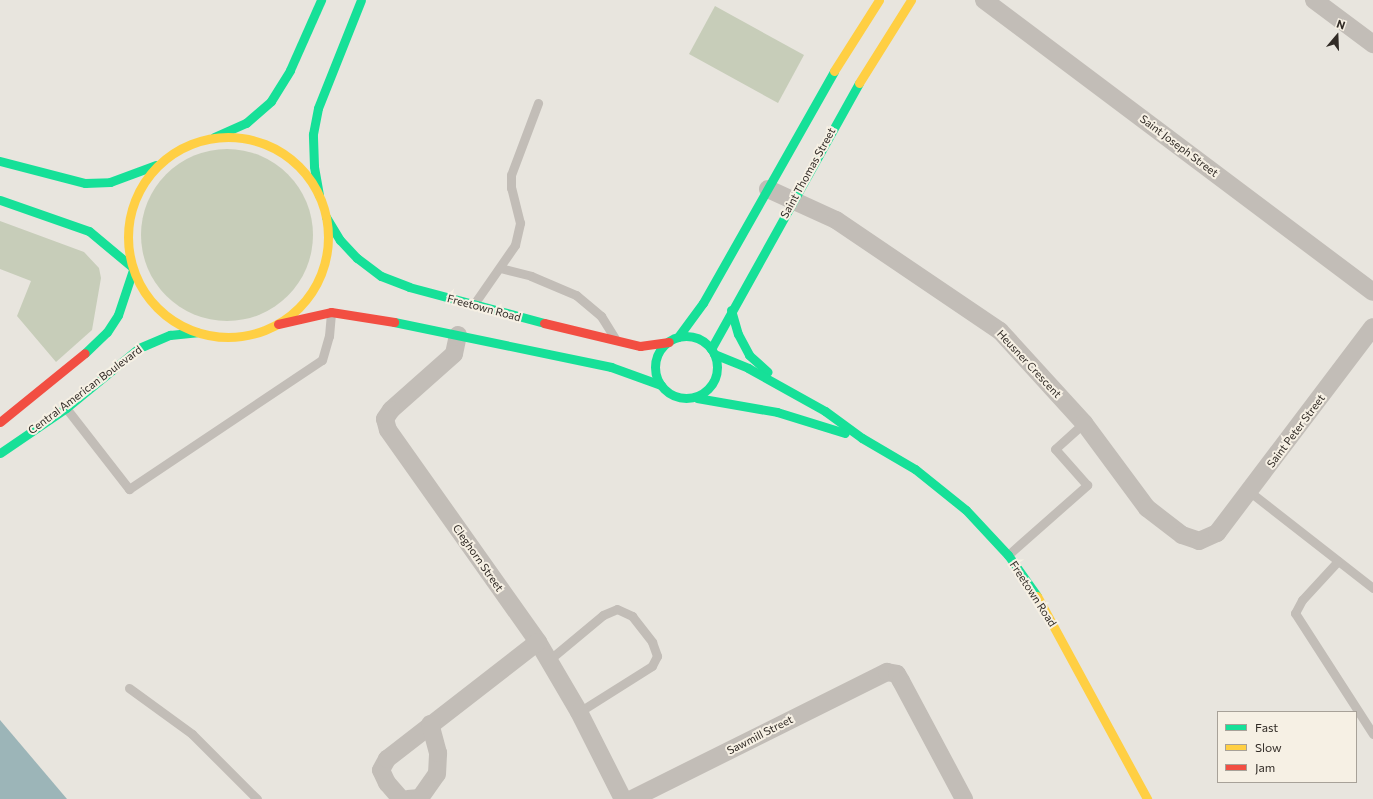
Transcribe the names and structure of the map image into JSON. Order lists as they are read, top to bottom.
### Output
{
  "streets": {
    "main road": ["Saint Thomas Street", "Freetown Road", "Central American Boulevard"],
    "street": [
      "Saint Joseph Street",
      "Heusner Crescent",
      "Saint Peter Street",
      "Cleghorn Street",
      "Sawmill Street"
    ]
  },
  "crossings": [
    ["Saint Thomas Street", "Freetown Road"],
    ["Saint Thomas Street", "Heusner Crescent"],
    ["Heusner Crescent", "Saint Peter Street"]
  ],
  "legend": ["Fast", "Slow", "Jam"],
  "north": "top"
}
